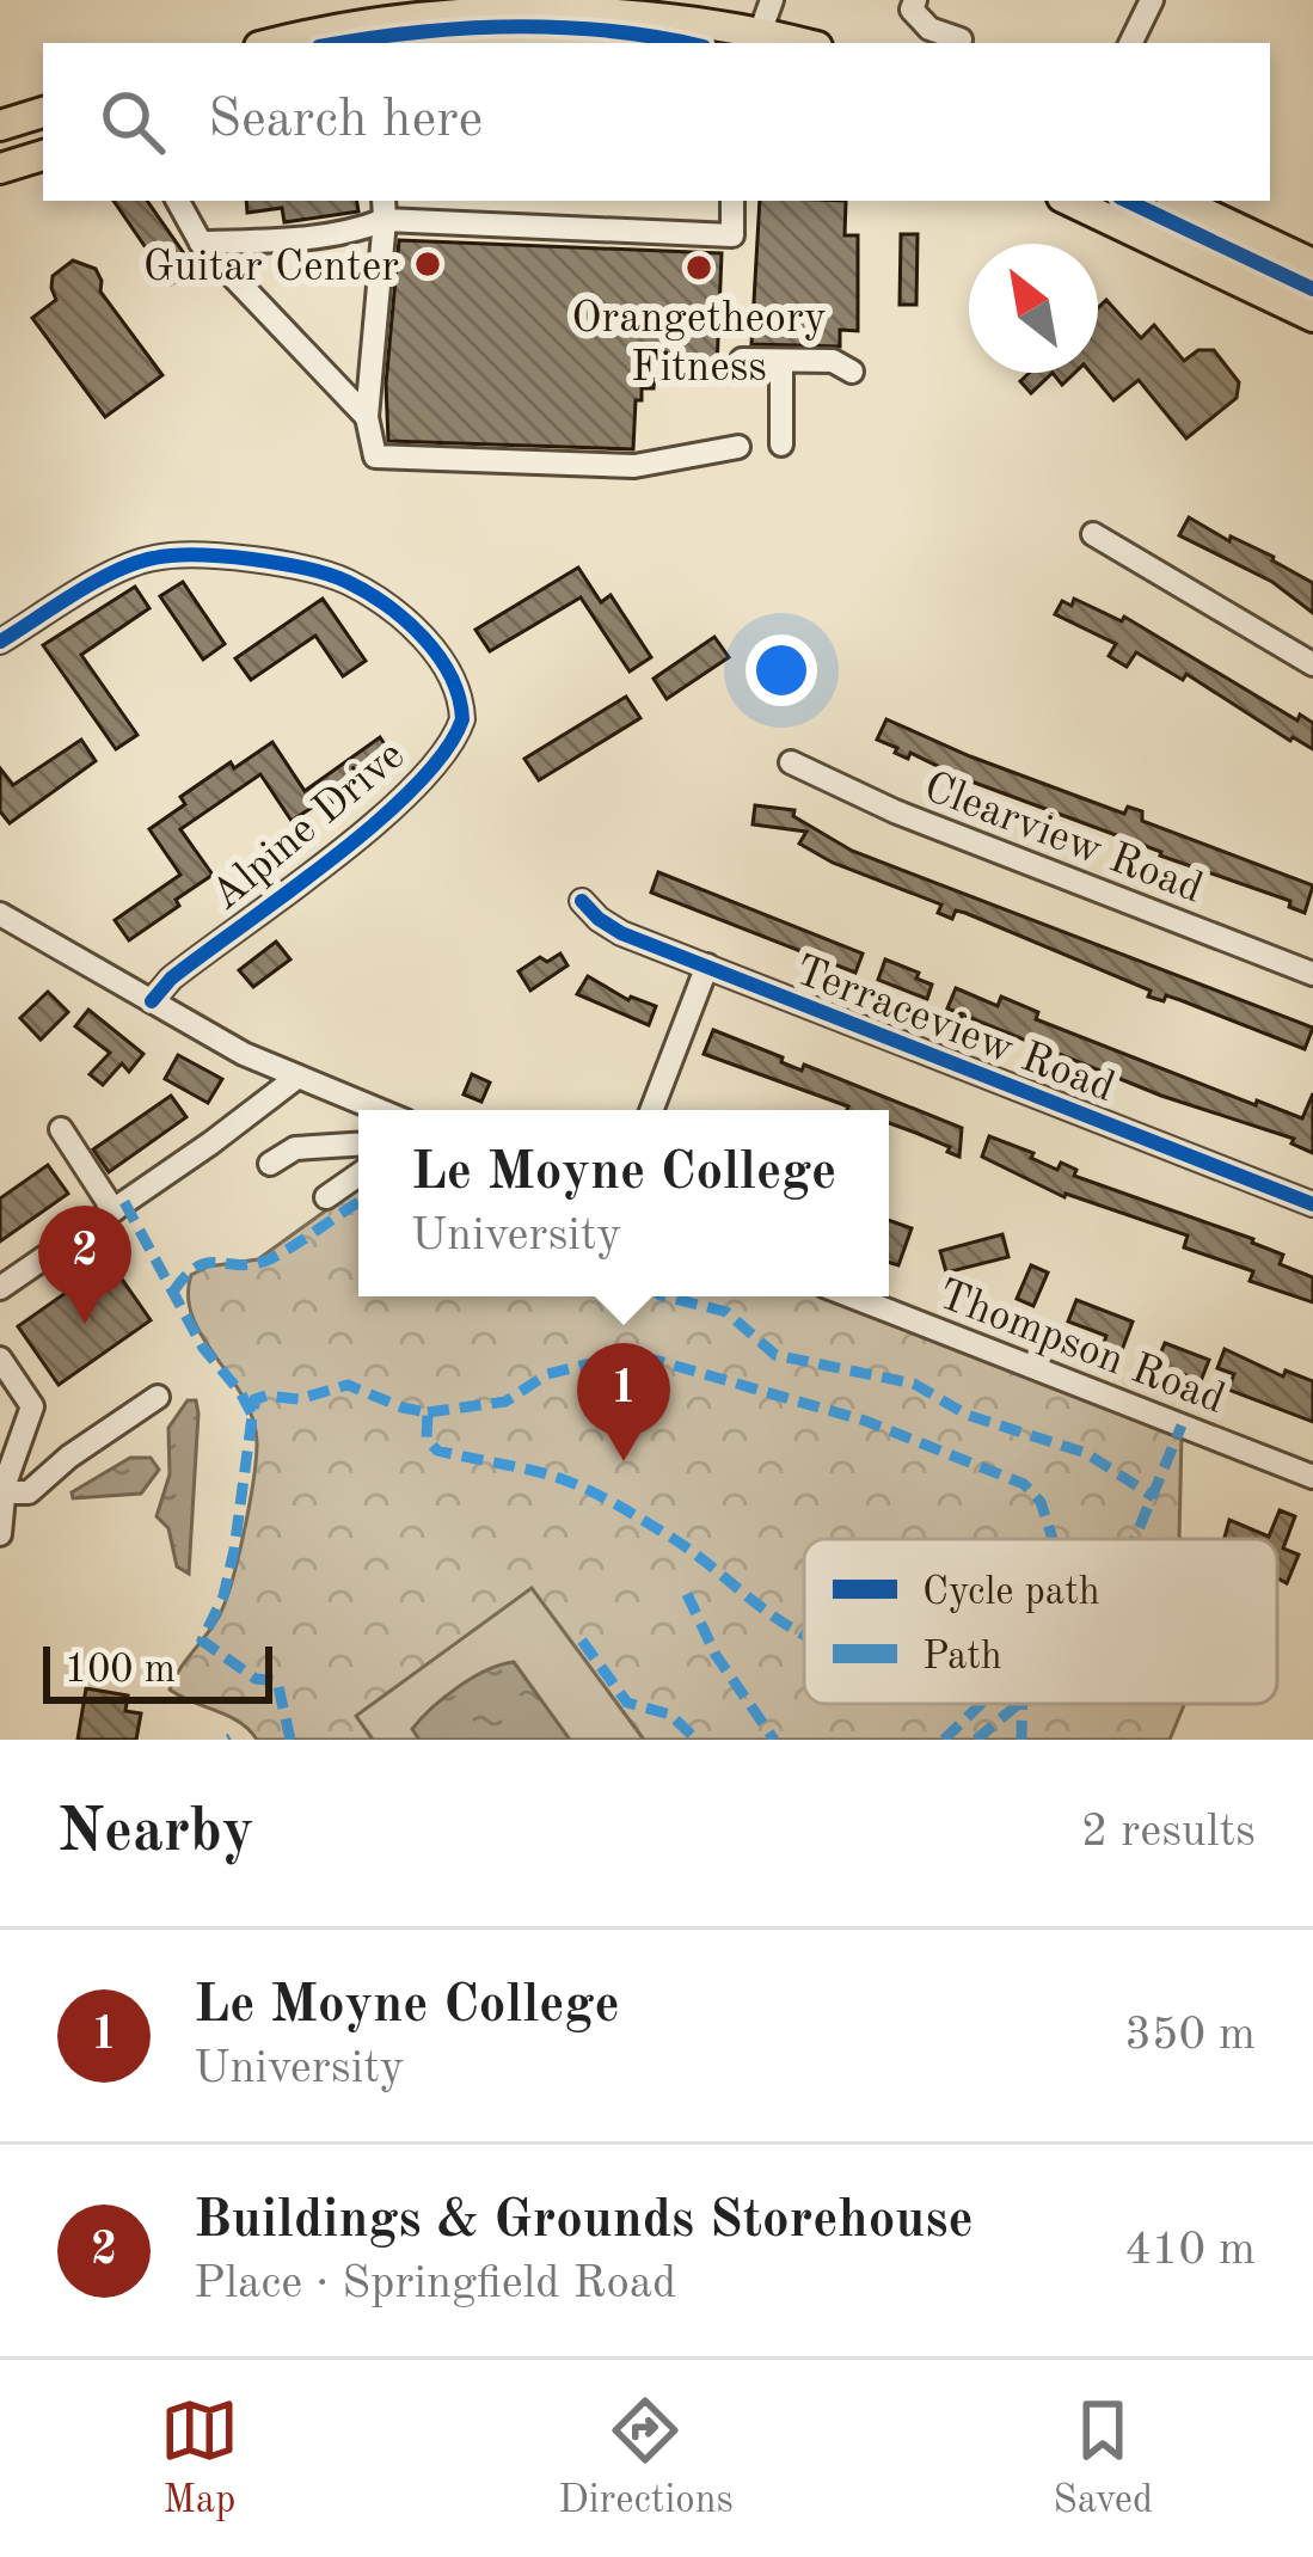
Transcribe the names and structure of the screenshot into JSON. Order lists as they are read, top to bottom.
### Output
{
  "streets": {
    "street": [
      "Alpine Drive",
      "Clearview Road",
      "Terraceview Road",
      "Thompson Road"
    ]
  },
  "places": ["Guitar Center", "Orangetheory Fitness"],
  "legend": ["Cycle path", "Path"],
  "scale_bar": "100 m",
  "north": "top left",
  "page": {
    "search": "Search here",
    "popup": ["Le Moyne College", "University"],
    "pins": ["2", "1"],
    "scale": "100 m",
    "heading": ["Nearby", "2 results"],
    "list": [
      {
        "mark": "1",
        "name": "Le Moyne College",
        "note": "University",
        "value": "350 m"
      },
      {
        "mark": "2",
        "name": "Buildings & Grounds Storehouse",
        "note": "Place · Springfield Road",
        "value": "410 m"
      }
    ],
    "nav": ["Map", "Directions", "Saved"]
  }
}
